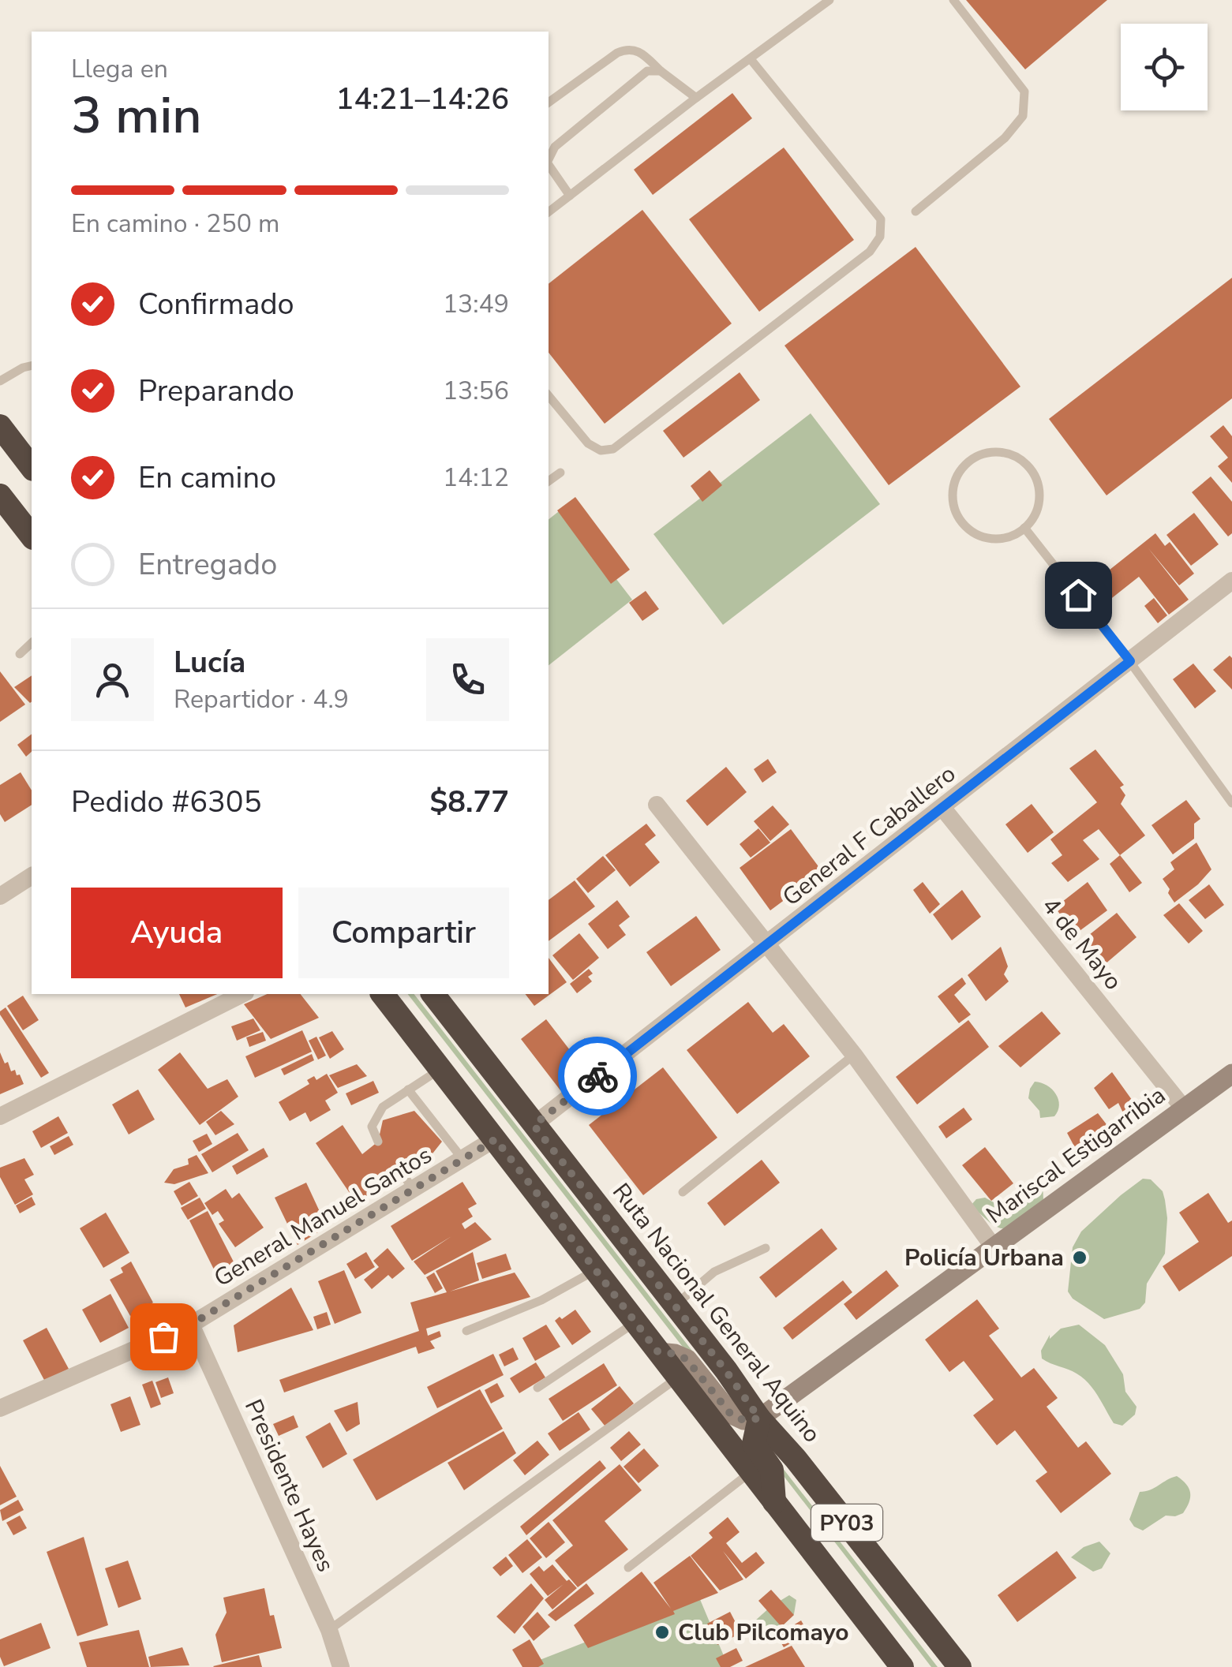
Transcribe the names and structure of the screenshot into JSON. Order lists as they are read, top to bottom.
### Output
{
  "streets": {
    "highway": ["Ruta Nacional General Aquino", "PY03"],
    "street": [
      "General F Caballero",
      "4 de Mayo",
      "Mariscal Estigarribia",
      "General Manuel Santos",
      "Presidente Hayes"
    ]
  },
  "crossings": [
    ["General F Caballero", "4 de Mayo"],
    ["General F Caballero", "Ruta Nacional General Aquino"],
    ["4 de Mayo", "Mariscal Estigarribia"],
    ["Mariscal Estigarribia", "Ruta Nacional General Aquino"],
    ["General Manuel Santos", "Presidente Hayes"],
    ["General Manuel Santos", "PY03"]
  ],
  "places": ["Policía Urbana", "Club Pilcomayo"],
  "page": {
    "heading": ["3 min", "Llega en", "14:21–14:26"],
    "panel": [
      "Lucía",
      "Repartidor · 4.9",
      "Pedido #6305",
      "$8.77"
    ],
    "bar": "En camino · 250 m",
    "list": [
      ["Confirmado", "13:49"],
      ["Preparando", "13:56"],
      ["En camino", "14:12"],
      "Entregado"
    ],
    "buttons": ["Ayuda", "Compartir"]
  }
}
